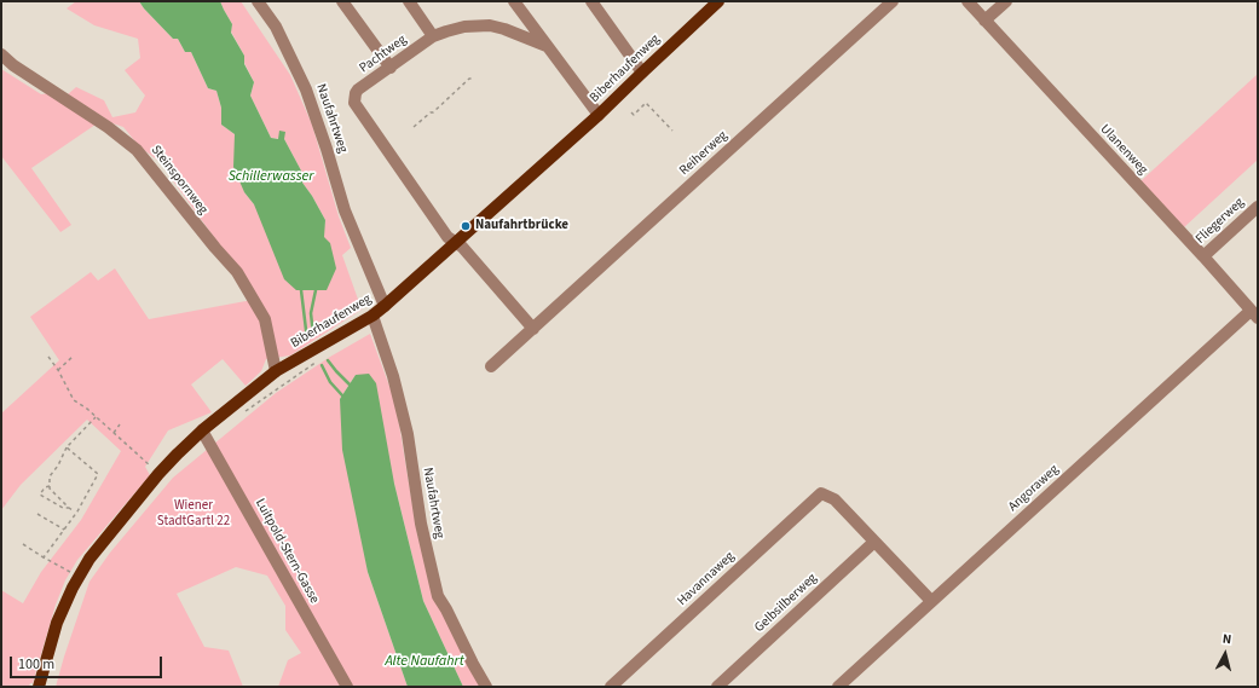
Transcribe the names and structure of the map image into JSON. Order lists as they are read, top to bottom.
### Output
{
  "streets": {
    "main road": ["Biberhaufenweg"],
    "street": [
      "Pachtweg",
      "Naufahrtweg",
      "Ulanenweg",
      "Reiherweg",
      "Steinspornweg",
      "Fliegerweg",
      "Angoraweg",
      "Luitpold-Stern-Gasse",
      "Havannaweg",
      "Gelbsilberweg"
    ]
  },
  "crossings": [
    ["Pachtweg", "Biberhaufenweg"],
    ["Biberhaufenweg", "Naufahrtweg"],
    ["Biberhaufenweg", "Steinspornweg"],
    ["Biberhaufenweg", "Luitpold-Stern-Gasse"],
    ["Ulanenweg", "Fliegerweg"],
    ["Ulanenweg", "Angoraweg"],
    ["Havannaweg", "Gelbsilberweg"]
  ],
  "water": ["Schillerwasser", "Alte Naufahrt"],
  "parks": ["Wiener StadtGartl 22"],
  "places": ["Naufahrtbrücke"],
  "scale_bar": "100 m",
  "north": "top"
}
